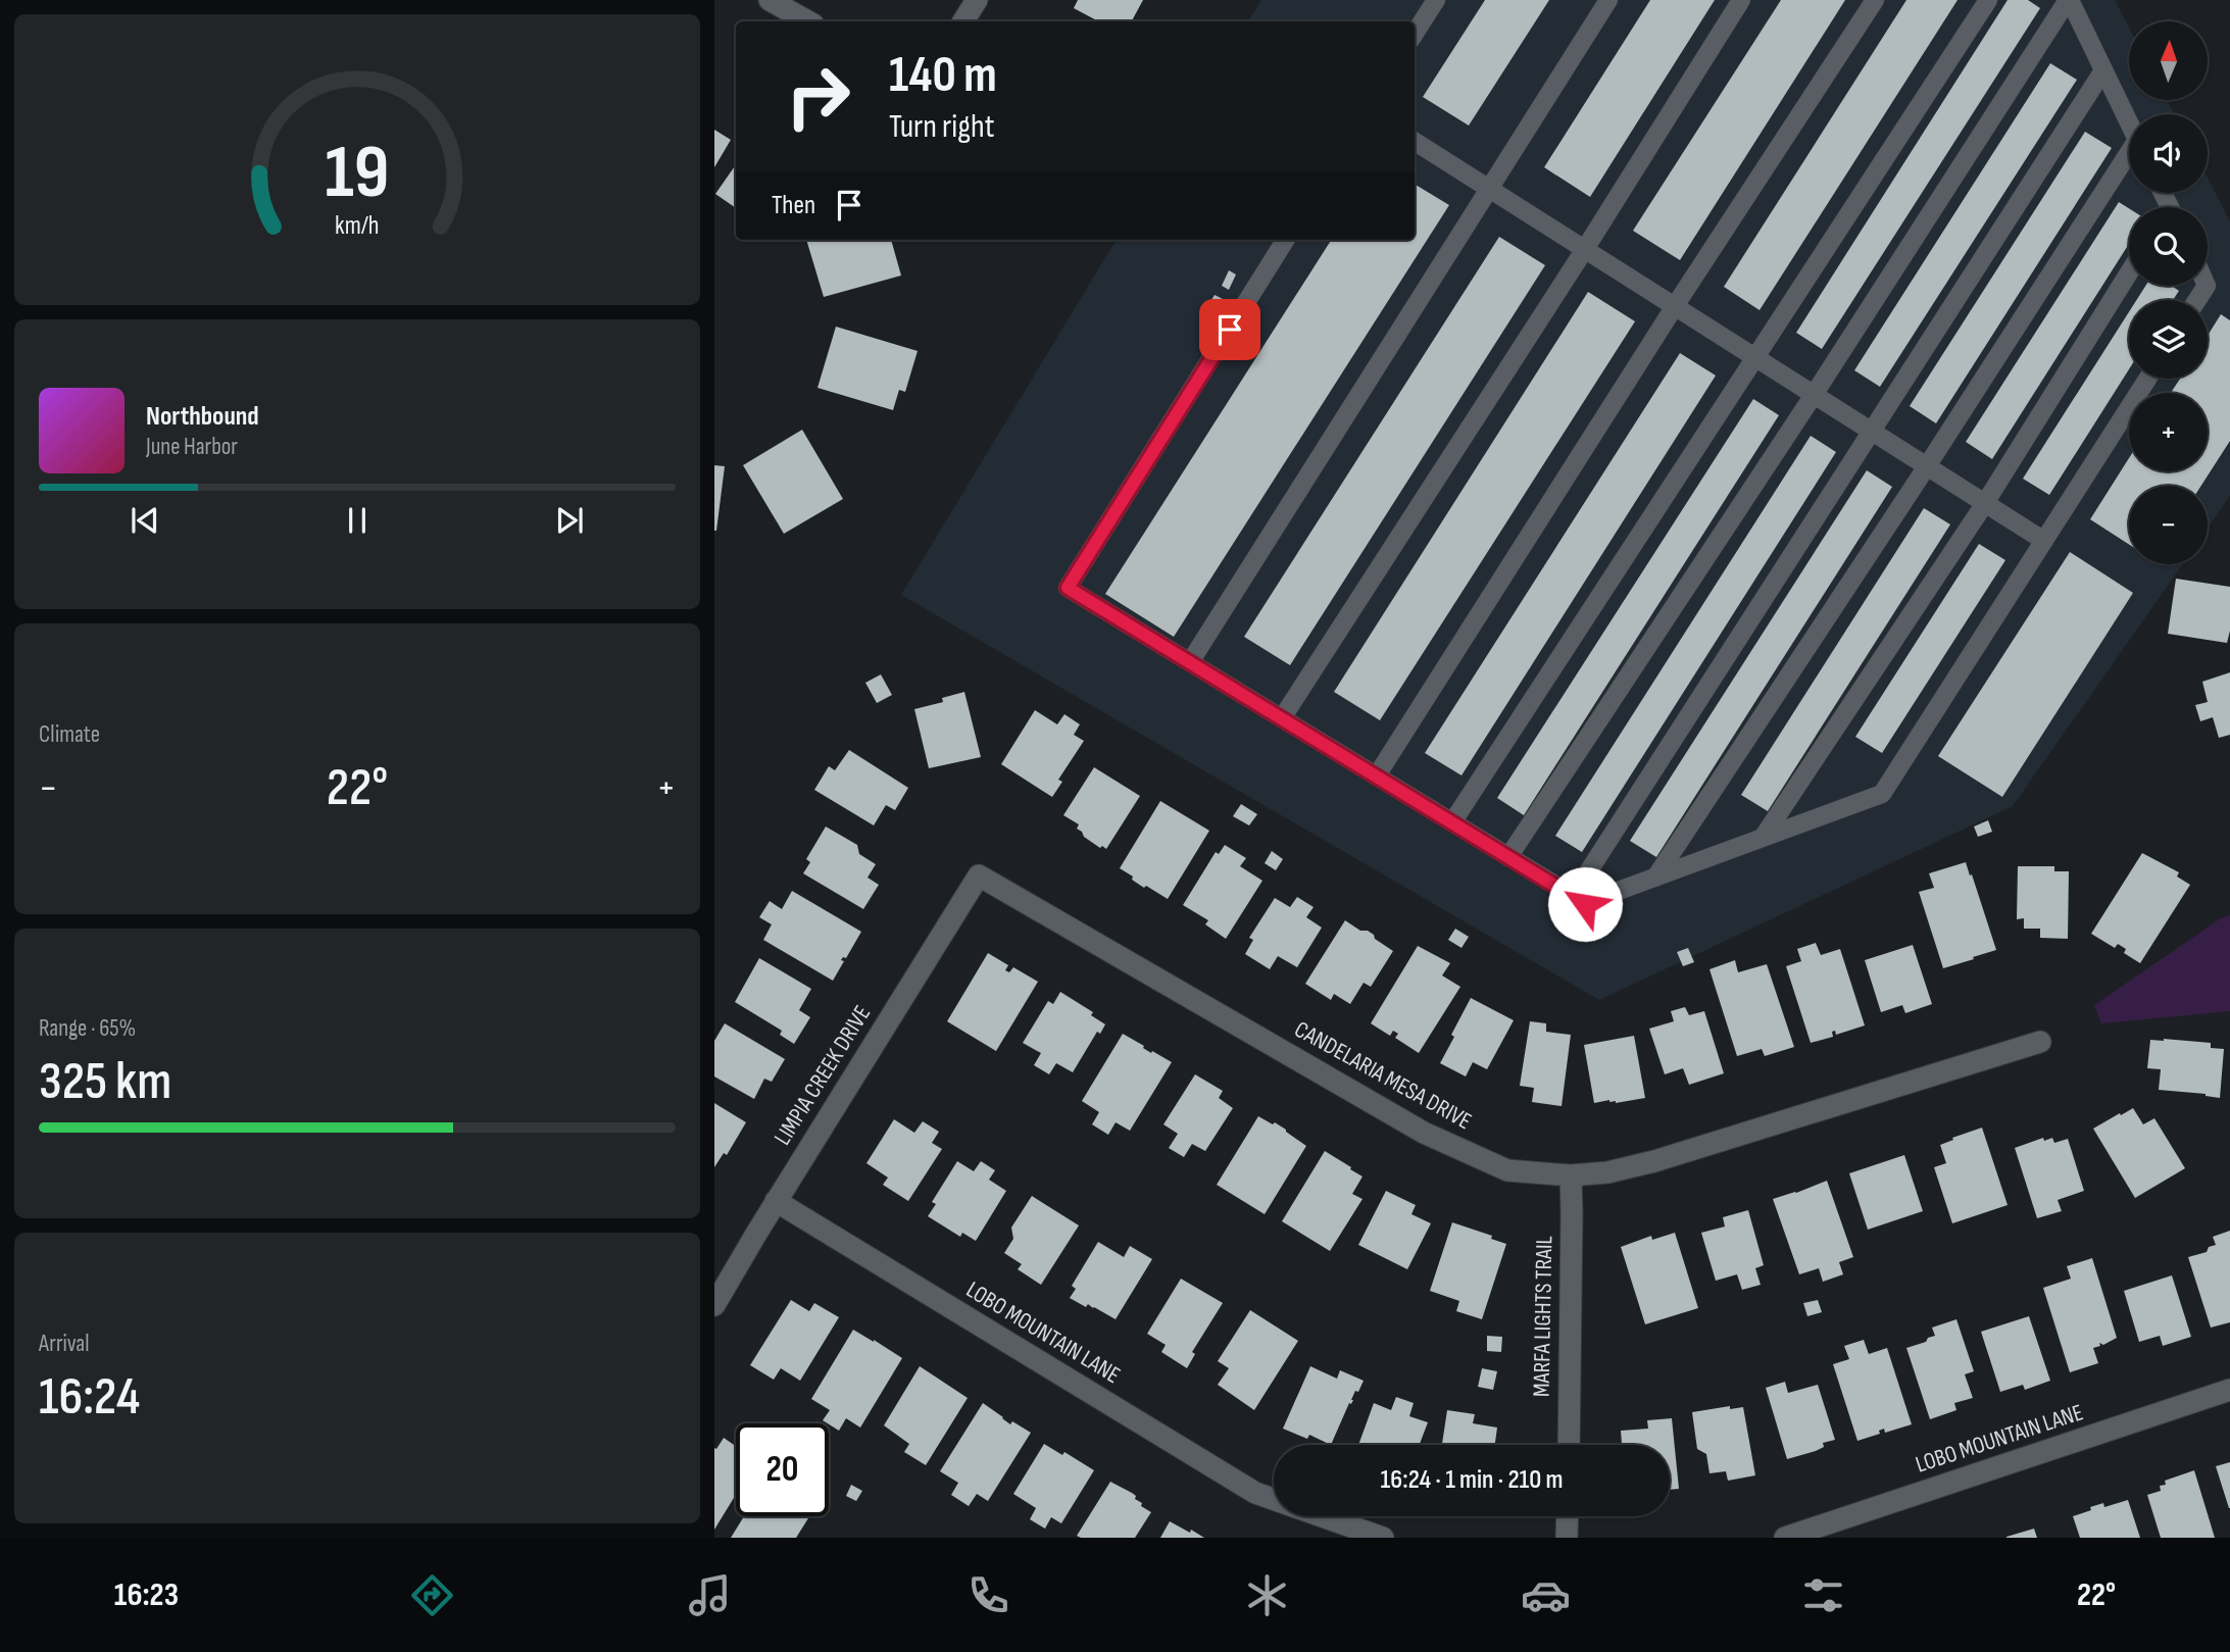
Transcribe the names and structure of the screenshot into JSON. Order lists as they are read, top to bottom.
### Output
{
  "streets": {
    "street": [
      "LIMPIA CREEK DRIVE",
      "CANDELARIA MESA DRIVE",
      "MARFA LIGHTS TRAIL",
      "LOBO MOUNTAIN LANE"
    ]
  },
  "crossings": [
    ["LIMPIA CREEK DRIVE", "CANDELARIA MESA DRIVE"],
    ["LIMPIA CREEK DRIVE", "LOBO MOUNTAIN LANE"],
    ["CANDELARIA MESA DRIVE", "MARFA LIGHTS TRAIL"]
  ],
  "north": "top",
  "page": {
    "map_buttons": ["+", "−"],
    "turn": ["140 m", "Turn right"],
    "then": "Then",
    "song": ["Northbound", "June Harbor"],
    "tile": [
      "Climate",
      ["Range · 65%", "325 km"],
      ["Arrival", "16:24"]
    ],
    "heat": ["−", "22°", "+"],
    "limit": "20",
    "trip": "16:24 · 1 min · 210 m",
    "tabs": ["16:23", "22°"],
    "gauge": ["19", "km/h"]
  }
}
